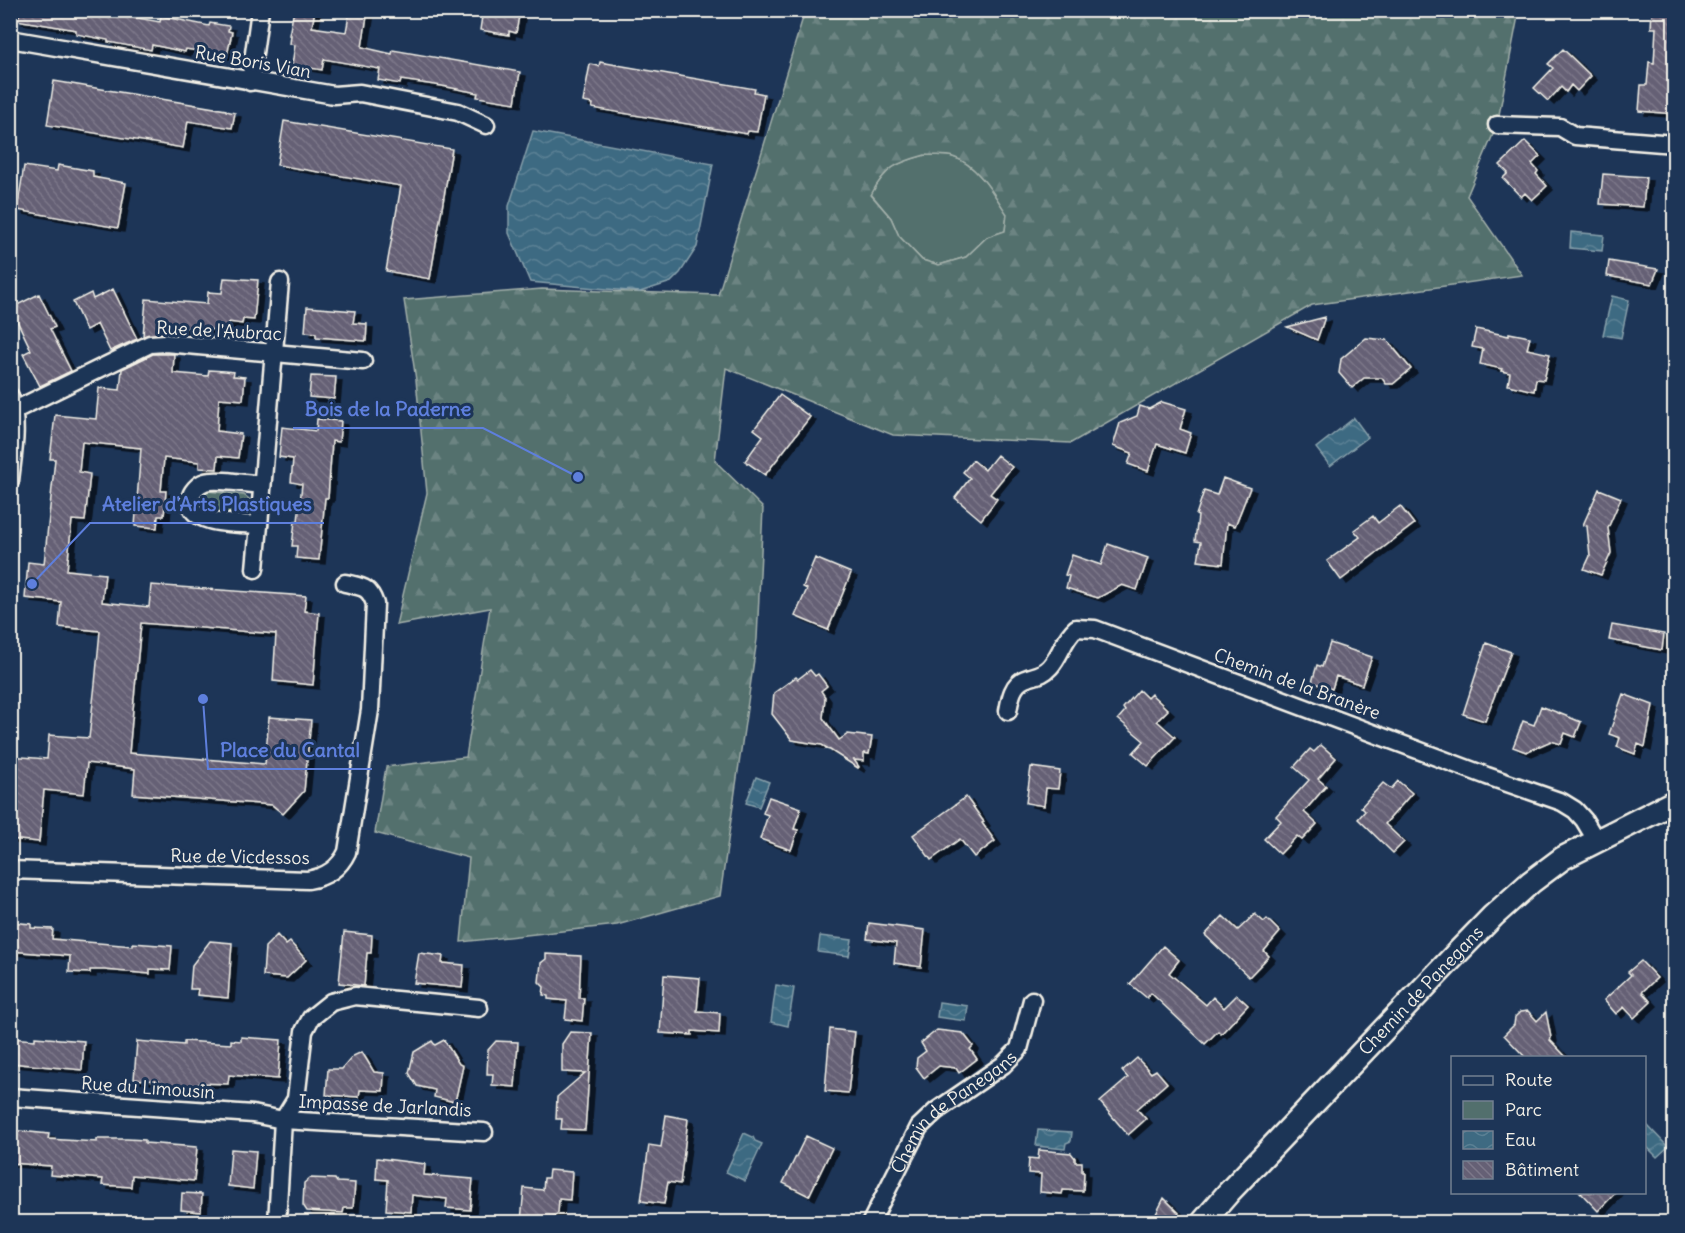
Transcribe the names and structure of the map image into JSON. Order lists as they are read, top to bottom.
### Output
{
  "streets": {
    "street": [
      "Rue Boris Vian",
      "Rue de l'Aubrac",
      "Chemin de la Branère",
      "Rue de Vicdessos",
      "Chemin de Panegans",
      "Rue du Limousin",
      "Impasse de Jarlandis"
    ]
  },
  "crossings": [
    ["Chemin de la Branère", "Chemin de Panegans"],
    ["Rue du Limousin", "Impasse de Jarlandis"]
  ],
  "places": ["Bois de la Paderne", "Atelier d'Arts Plastiques", "Place du Cantal"],
  "legend": [
    "Route",
    "Parc",
    "Eau",
    "Bâtiment"
  ]
}
